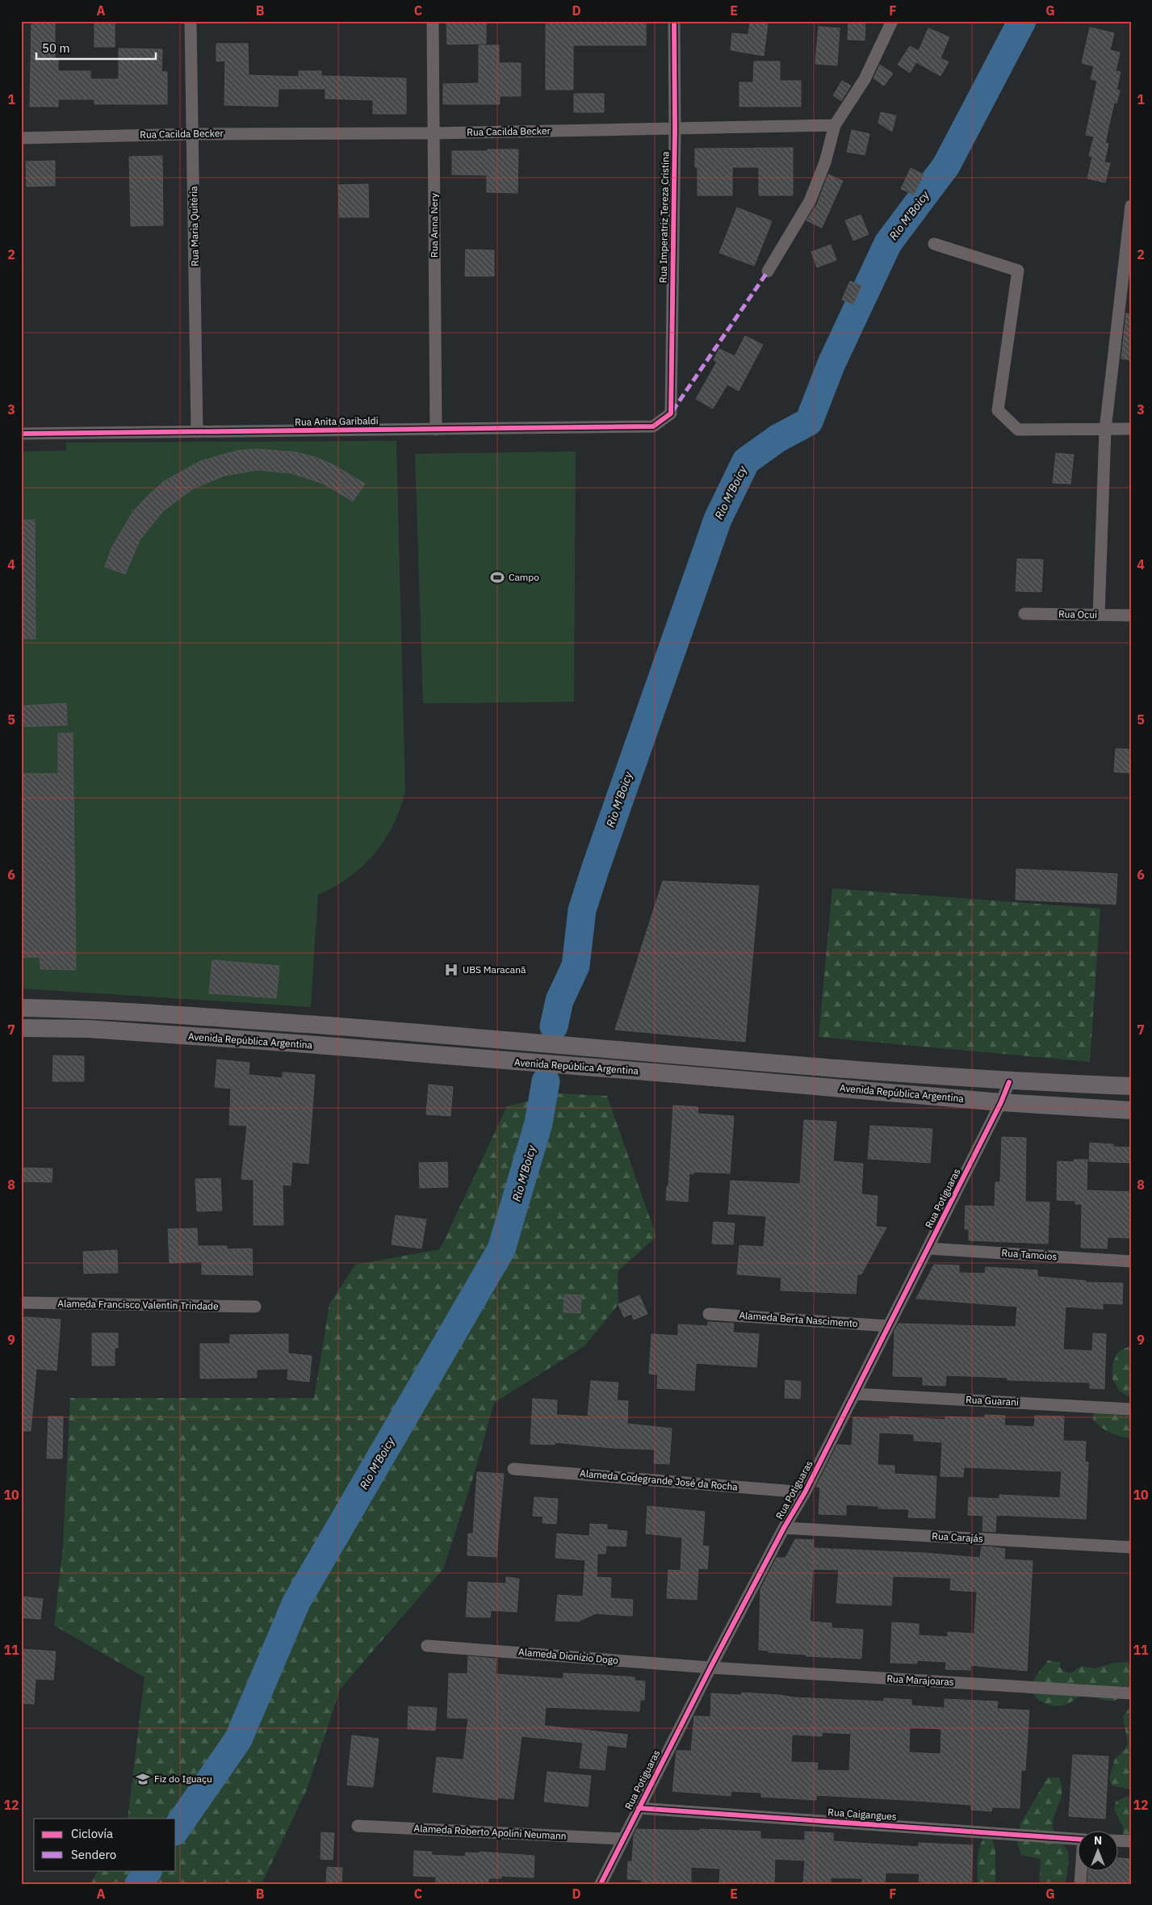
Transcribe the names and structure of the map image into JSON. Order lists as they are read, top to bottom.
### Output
{
  "streets": {
    "main road": ["Avenida República Argentina"],
    "street": [
      "Rua Cacilda Becker",
      "Rua Imperatriz Tereza Cristina",
      "Rua Anna Nery",
      "Rua Maria Quitéria",
      "Rua Anita Garibaldi",
      "Rua Ocui",
      "Rua Potiguaras",
      "Rua Tamoios",
      "Alameda Francisco Valentin Trindade",
      "Alameda Berta Nascimento",
      "Rua Guarani",
      "Alameda Codegrande José da Rocha",
      "Rua Carajás",
      "Alameda Dionízio Dogo",
      "Rua Marajoaras",
      "Rua Caigangues",
      "Alameda Roberto Apolini Neumann"
    ]
  },
  "crossings": [
    ["Rua Cacilda Becker", "Rua Imperatriz Tereza Cristina"],
    ["Rua Cacilda Becker", "Rua Anna Nery"],
    ["Rua Cacilda Becker", "Rua Maria Quitéria"],
    ["Rua Imperatriz Tereza Cristina", "Rua Anita Garibaldi"],
    ["Rua Anna Nery", "Rua Anita Garibaldi"],
    ["Rua Maria Quitéria", "Rua Anita Garibaldi"],
    ["Avenida República Argentina", "Rua Potiguaras"],
    ["Rua Potiguaras", "Rua Tamoios"],
    ["Rua Potiguaras", "Alameda Berta Nascimento"],
    ["Rua Potiguaras", "Rua Guarani"],
    ["Rua Potiguaras", "Alameda Codegrande José da Rocha"],
    ["Rua Potiguaras", "Rua Carajás"],
    ["Rua Potiguaras", "Alameda Dionízio Dogo"],
    ["Rua Potiguaras", "Rua Marajoaras"],
    ["Rua Potiguaras", "Rua Caigangues"],
    ["Rua Potiguaras", "Alameda Roberto Apolini Neumann"],
    ["Alameda Dionízio Dogo", "Rua Marajoaras"]
  ],
  "water": ["Rio M'Boicy"],
  "places": {
    "sports": ["Campo"],
    "hospital": ["UBS Maracanã"],
    "school or university": ["Fiz do Iguaçu"]
  },
  "legend": ["Ciclovía", "Sendero"],
  "scale_bar": "50 m",
  "north": "top",
  "grid": {
    "columns": [
      "A",
      "B",
      "C",
      "D",
      "E",
      "F",
      "G"
    ],
    "rows": [
      "1",
      "2",
      "3",
      "4",
      "5",
      "6",
      "7",
      "8",
      "9",
      "10",
      "11",
      "12"
    ]
  }
}
